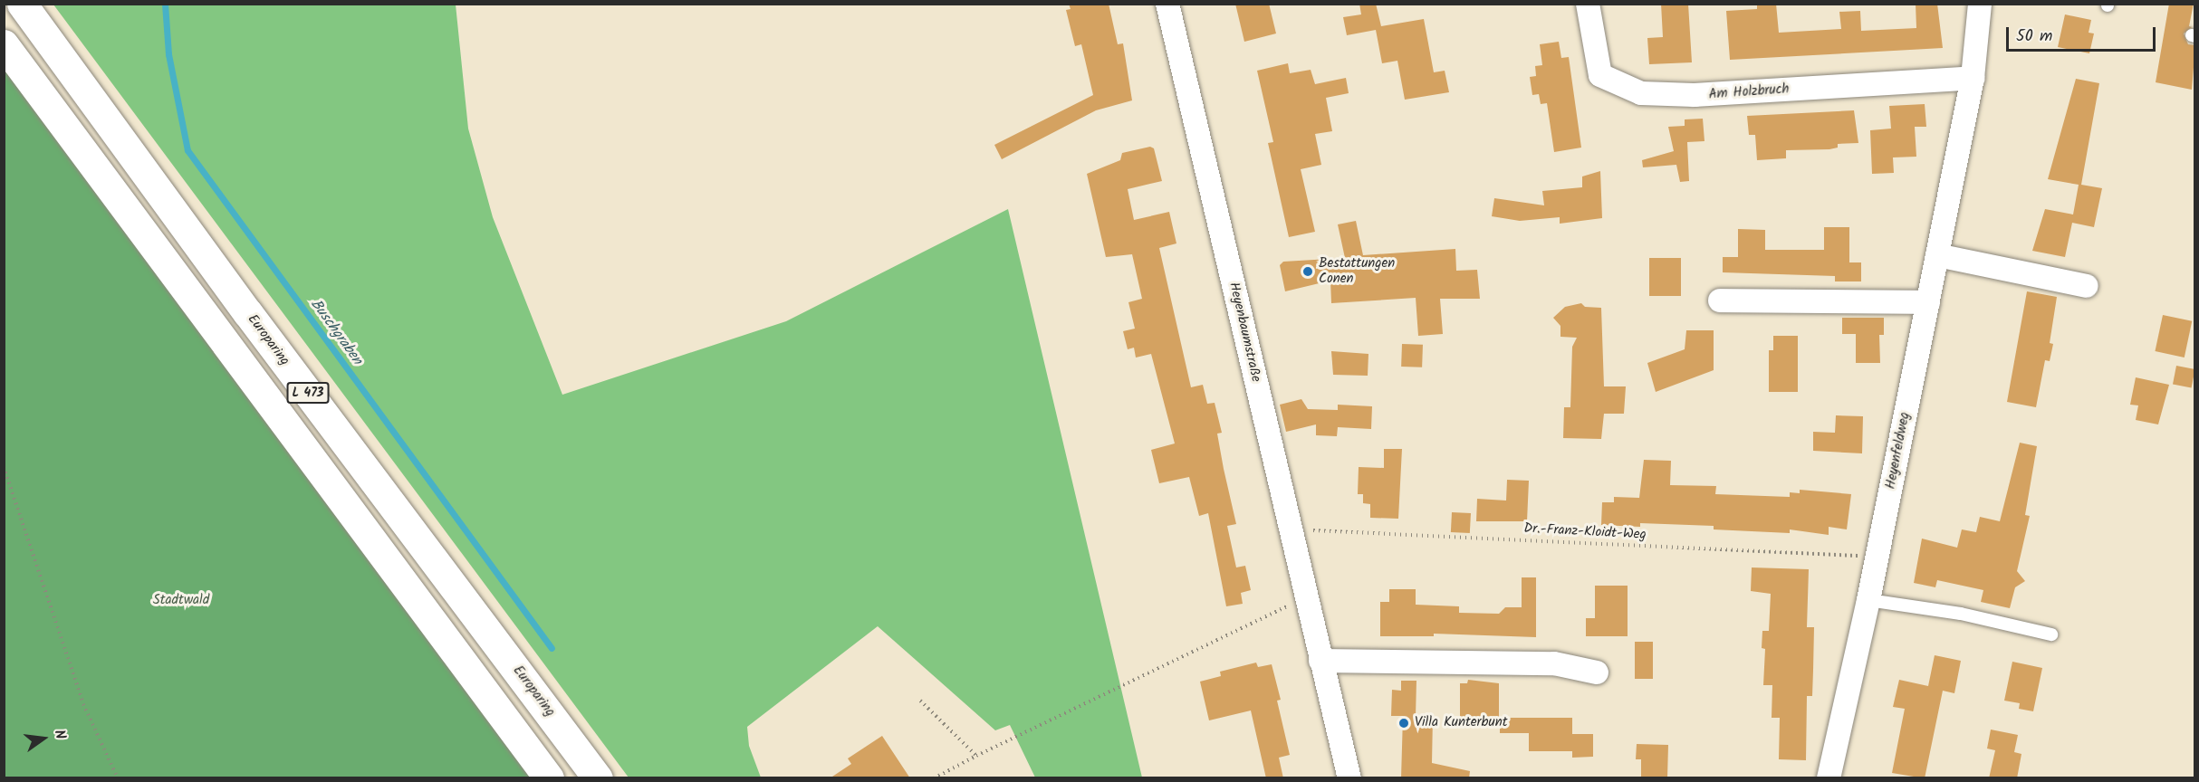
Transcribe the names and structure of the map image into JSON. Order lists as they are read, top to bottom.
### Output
{
  "streets": {
    "main road": ["Europaring", "L 473"],
    "street": ["Am Holzbruch", "Heyenbaumstraße", "Heyenfeldweg"],
    "path": ["Dr.-Franz-Kloidt-Weg"]
  },
  "crossings": [
    ["Am Holzbruch", "Heyenfeldweg"],
    ["Heyenbaumstraße", "Dr.-Franz-Kloidt-Weg"],
    ["Heyenfeldweg", "Dr.-Franz-Kloidt-Weg"]
  ],
  "water": ["Buschgraben"],
  "parks": ["Stadtwald"],
  "places": ["Bestattungen Conen", "Villa Kunterbunt"],
  "scale_bar": "50 m",
  "north": "right"
}
